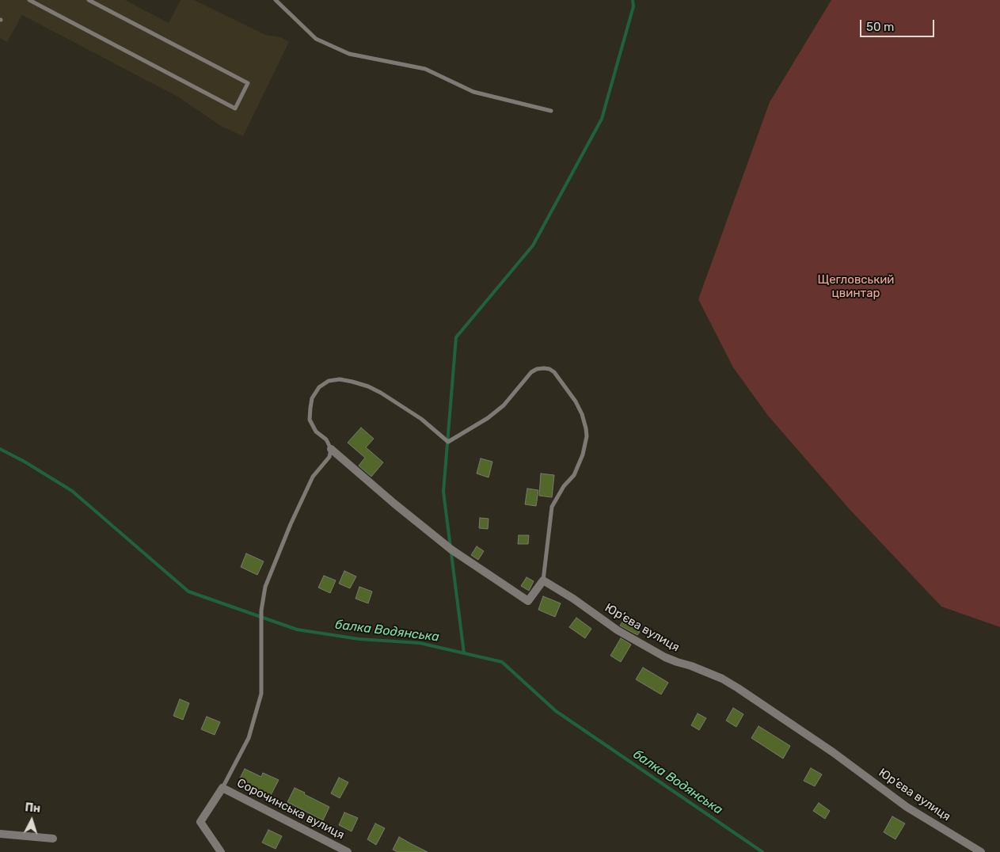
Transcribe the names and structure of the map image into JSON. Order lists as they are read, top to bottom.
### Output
{
  "streets": {
    "street": ["Юр’єва вулиця", "Сорочинська вулиця"]
  },
  "water": ["балка Водянська"],
  "parks": ["Щегловський цвинтар"],
  "scale_bar": "50 m",
  "north": "top"
}
